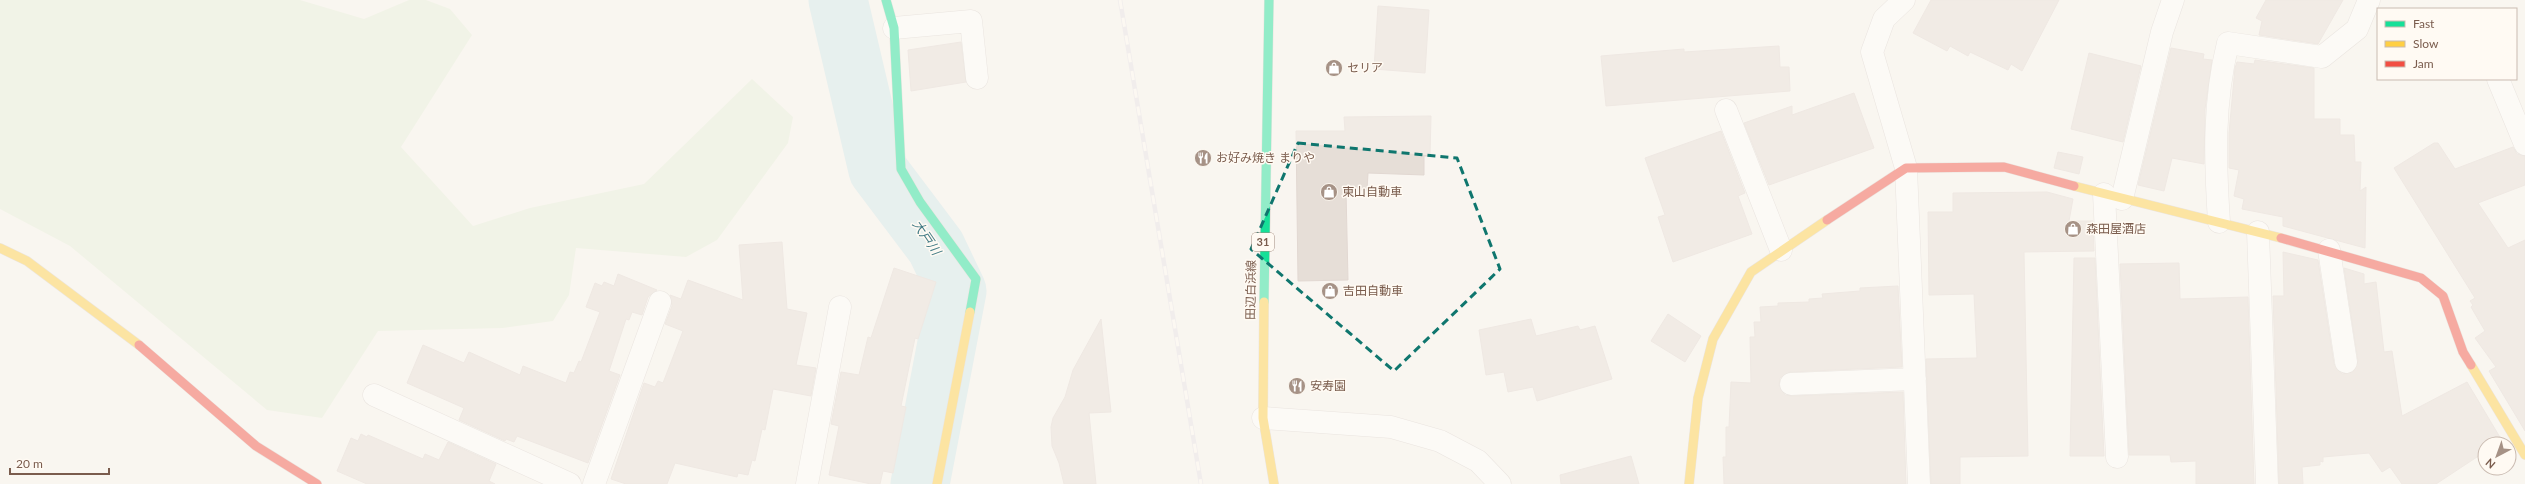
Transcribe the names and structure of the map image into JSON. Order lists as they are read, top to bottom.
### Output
{
  "streets": {
    "street": ["31", "田辺白浜線"]
  },
  "water": ["大戸川"],
  "places": {
    "shop": [
      "セリア",
      "東山自動車",
      "森田屋酒店",
      "吉田自動車"
    ],
    "restaurant": ["お好み焼き まりや", "安寿園"]
  },
  "legend": ["Fast", "Slow", "Jam"],
  "scale_bar": "20 m",
  "north": "bottom left"
}
